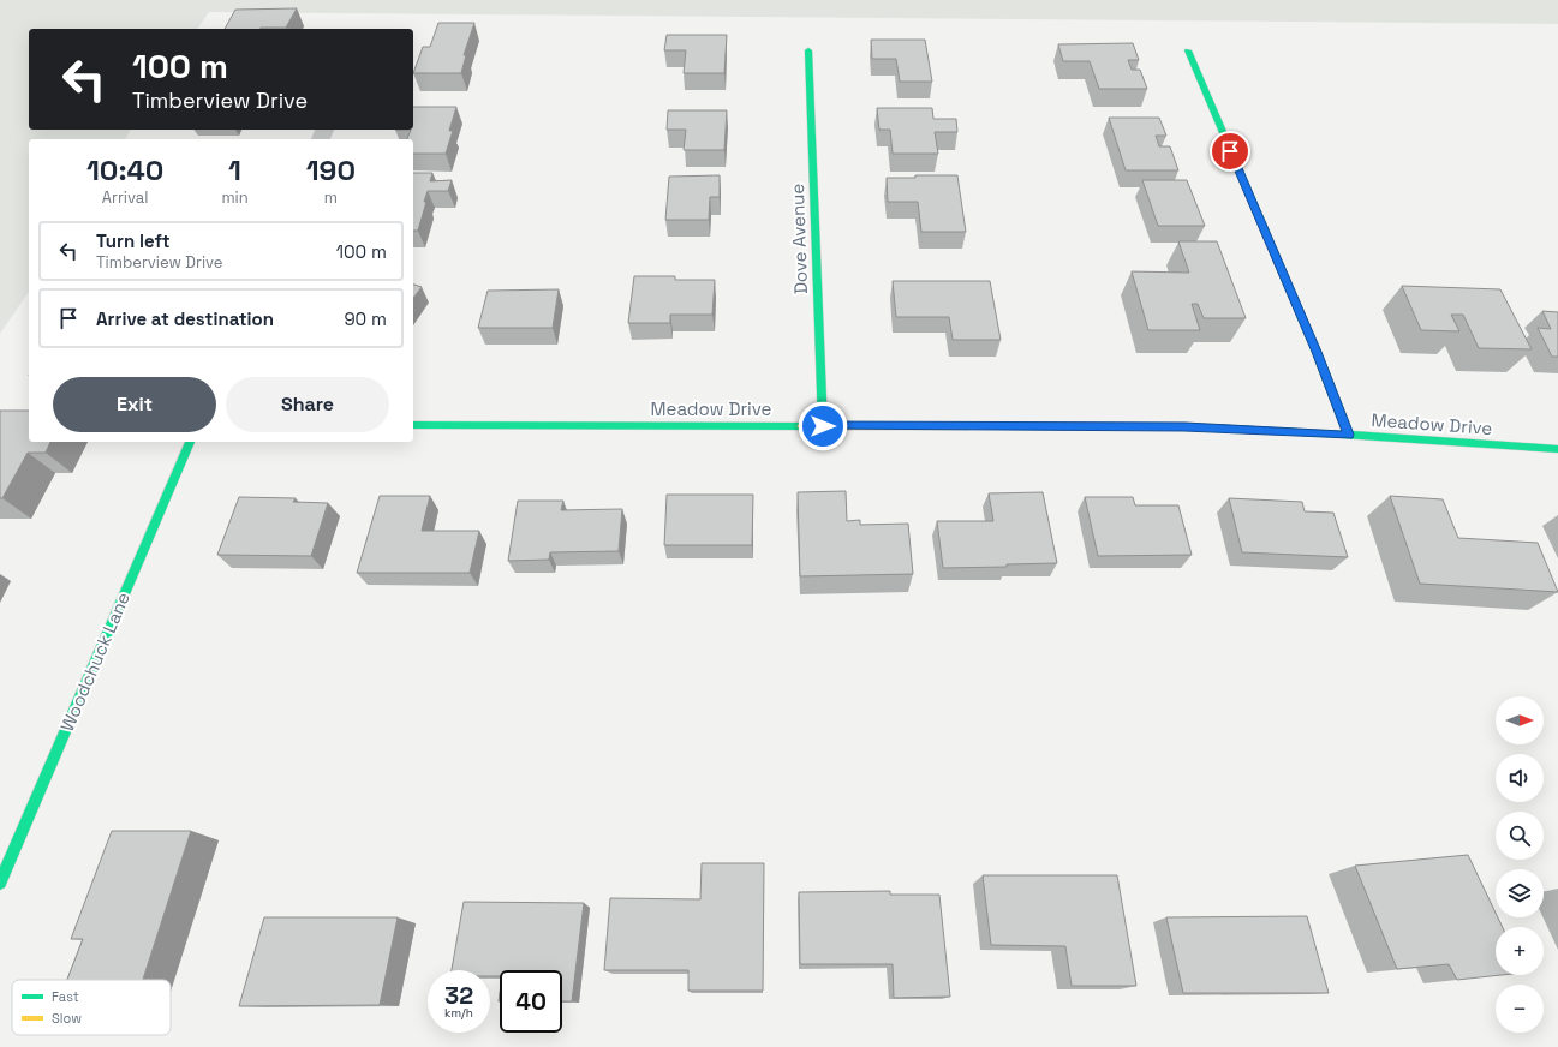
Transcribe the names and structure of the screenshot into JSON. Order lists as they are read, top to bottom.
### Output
{
  "streets": {
    "street": ["Dove Avenue", "Meadow Drive", "Woodchuck Lane"]
  },
  "crossings": [
    ["Dove Avenue", "Meadow Drive"]
  ],
  "legend": ["Fast", "Slow"],
  "north": "right",
  "page": {
    "turn": ["100 m", "Timberview Drive"],
    "eta": [
      "10:40",
      "Arrival",
      "1",
      "min",
      "190",
      "m"
    ],
    "list": [
      {
        "name": "Turn left",
        "note": "Timberview Drive",
        "value": "100 m"
      },
      {
        "name": "Arrive at destination",
        "value": "90 m"
      }
    ],
    "buttons": ["Exit", "Share"],
    "map_buttons": ["+", "−"],
    "speed": "32 km/h",
    "limit": "40"
  }
}
